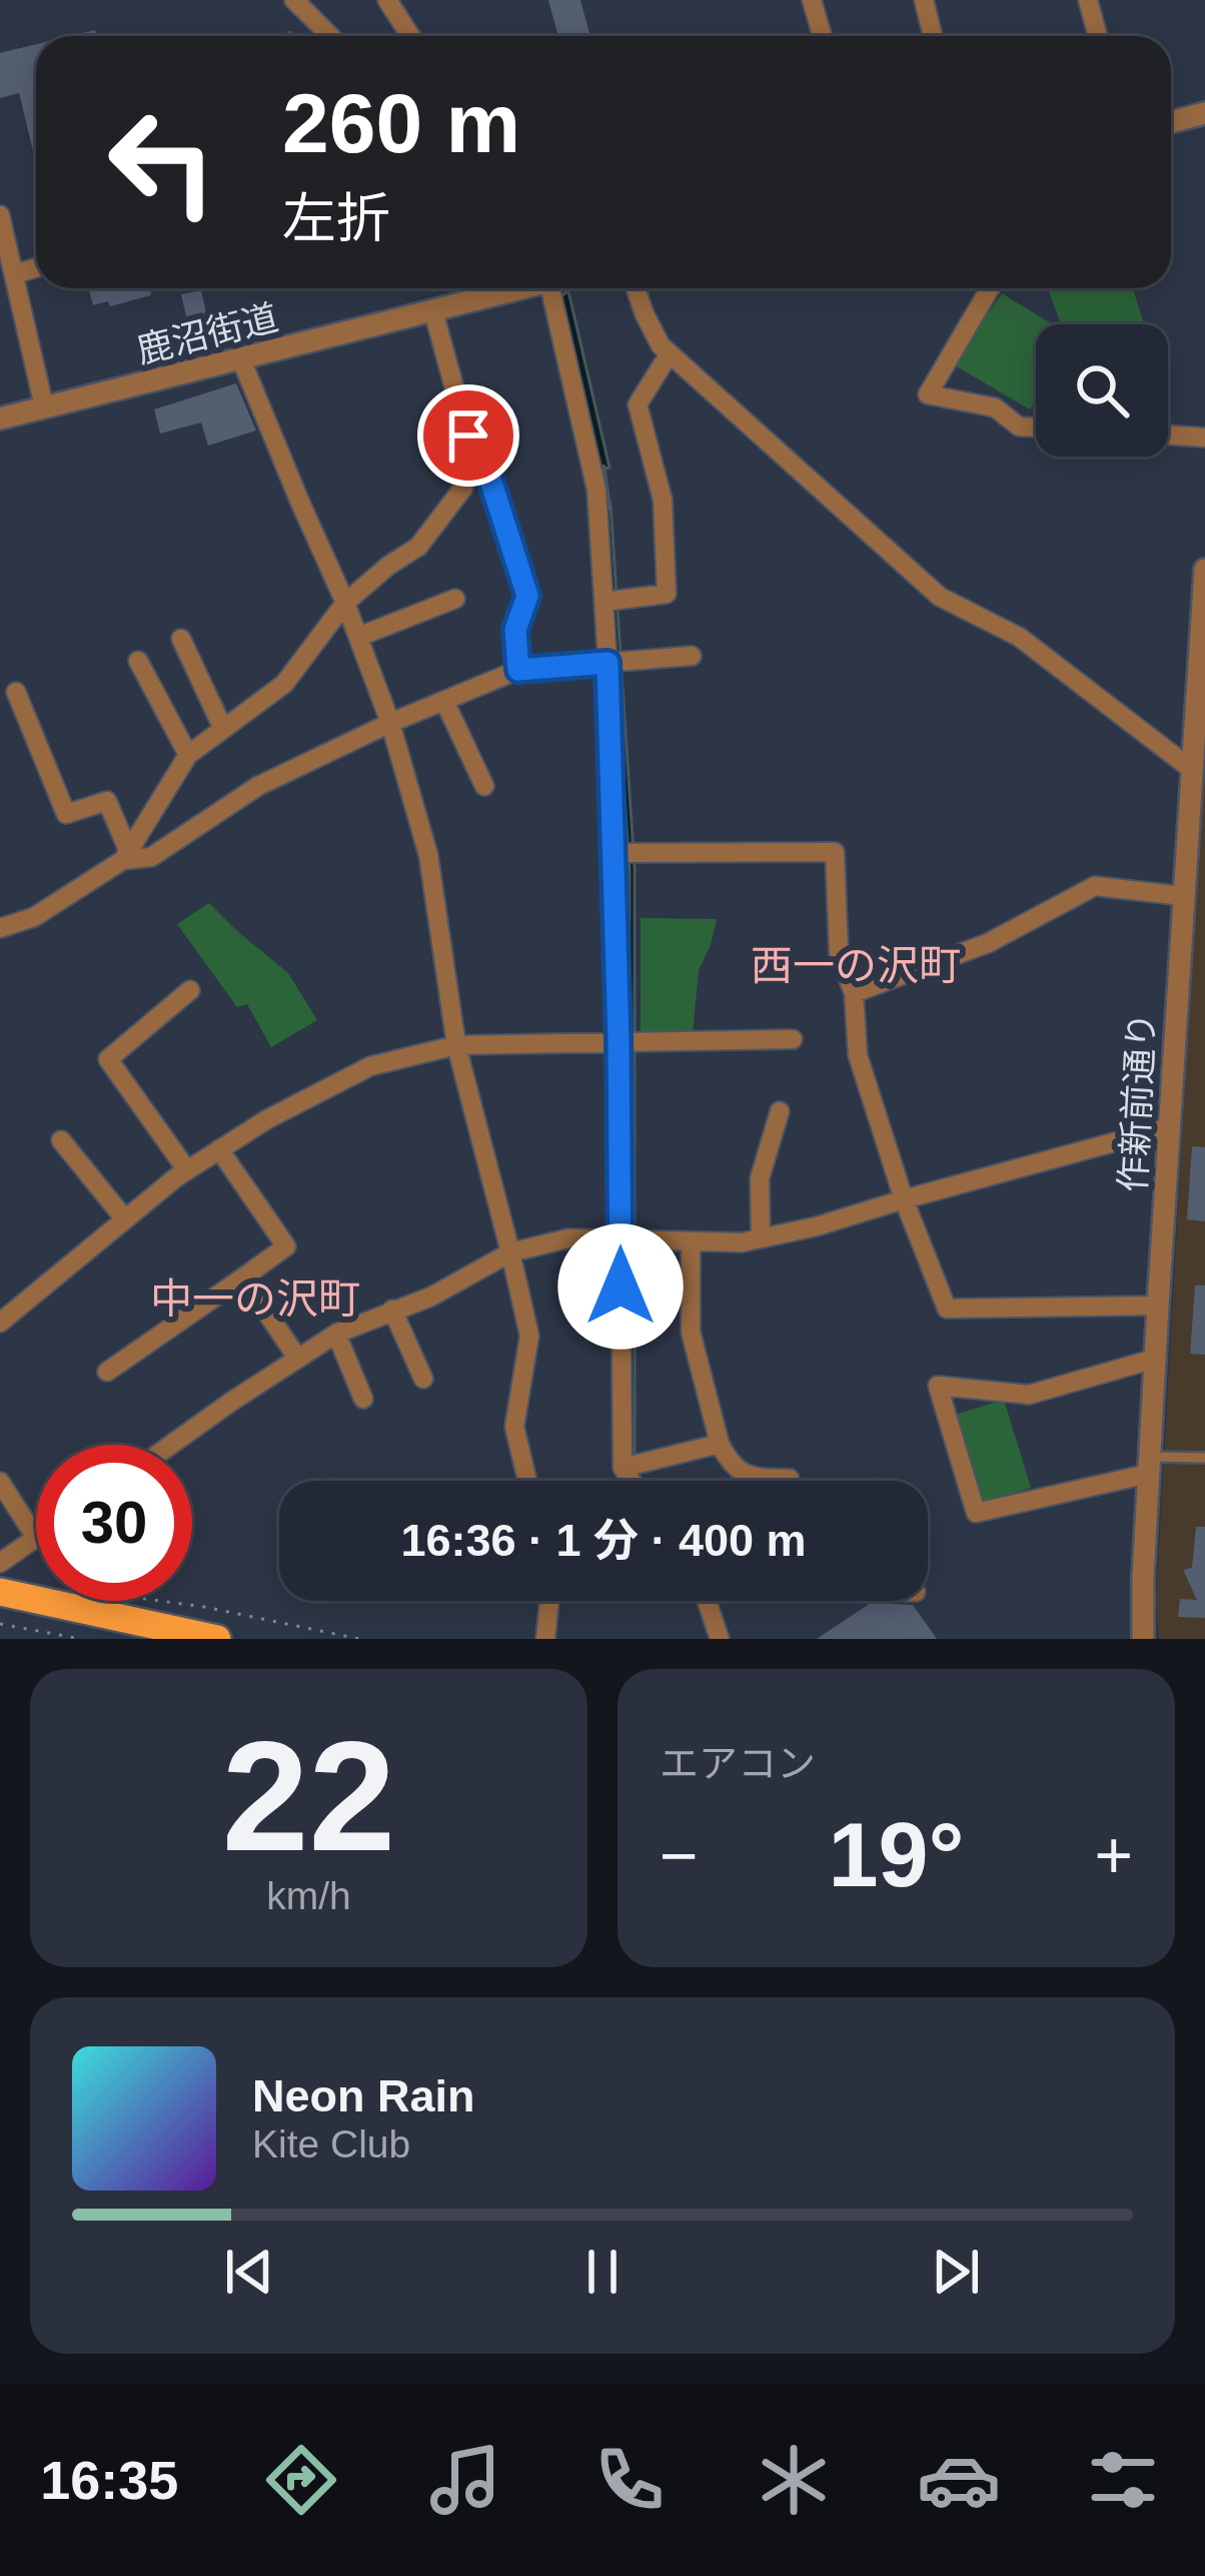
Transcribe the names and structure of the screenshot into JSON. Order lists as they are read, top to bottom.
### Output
{
  "streets": {
    "street": ["鹿沼街道", "作新前通り"]
  },
  "districts": ["西一の沢町", "中一の沢町"],
  "page": {
    "turn": ["260 m", "左折"],
    "limit": "30",
    "trip": "16:36 · 1 分 · 400 m",
    "tile": [
      ["22", "km/h"],
      "エアコン"
    ],
    "heat": ["−", "19°", "+"],
    "song": ["Neon Rain", "Kite Club"],
    "tabs": "16:35"
  }
}
